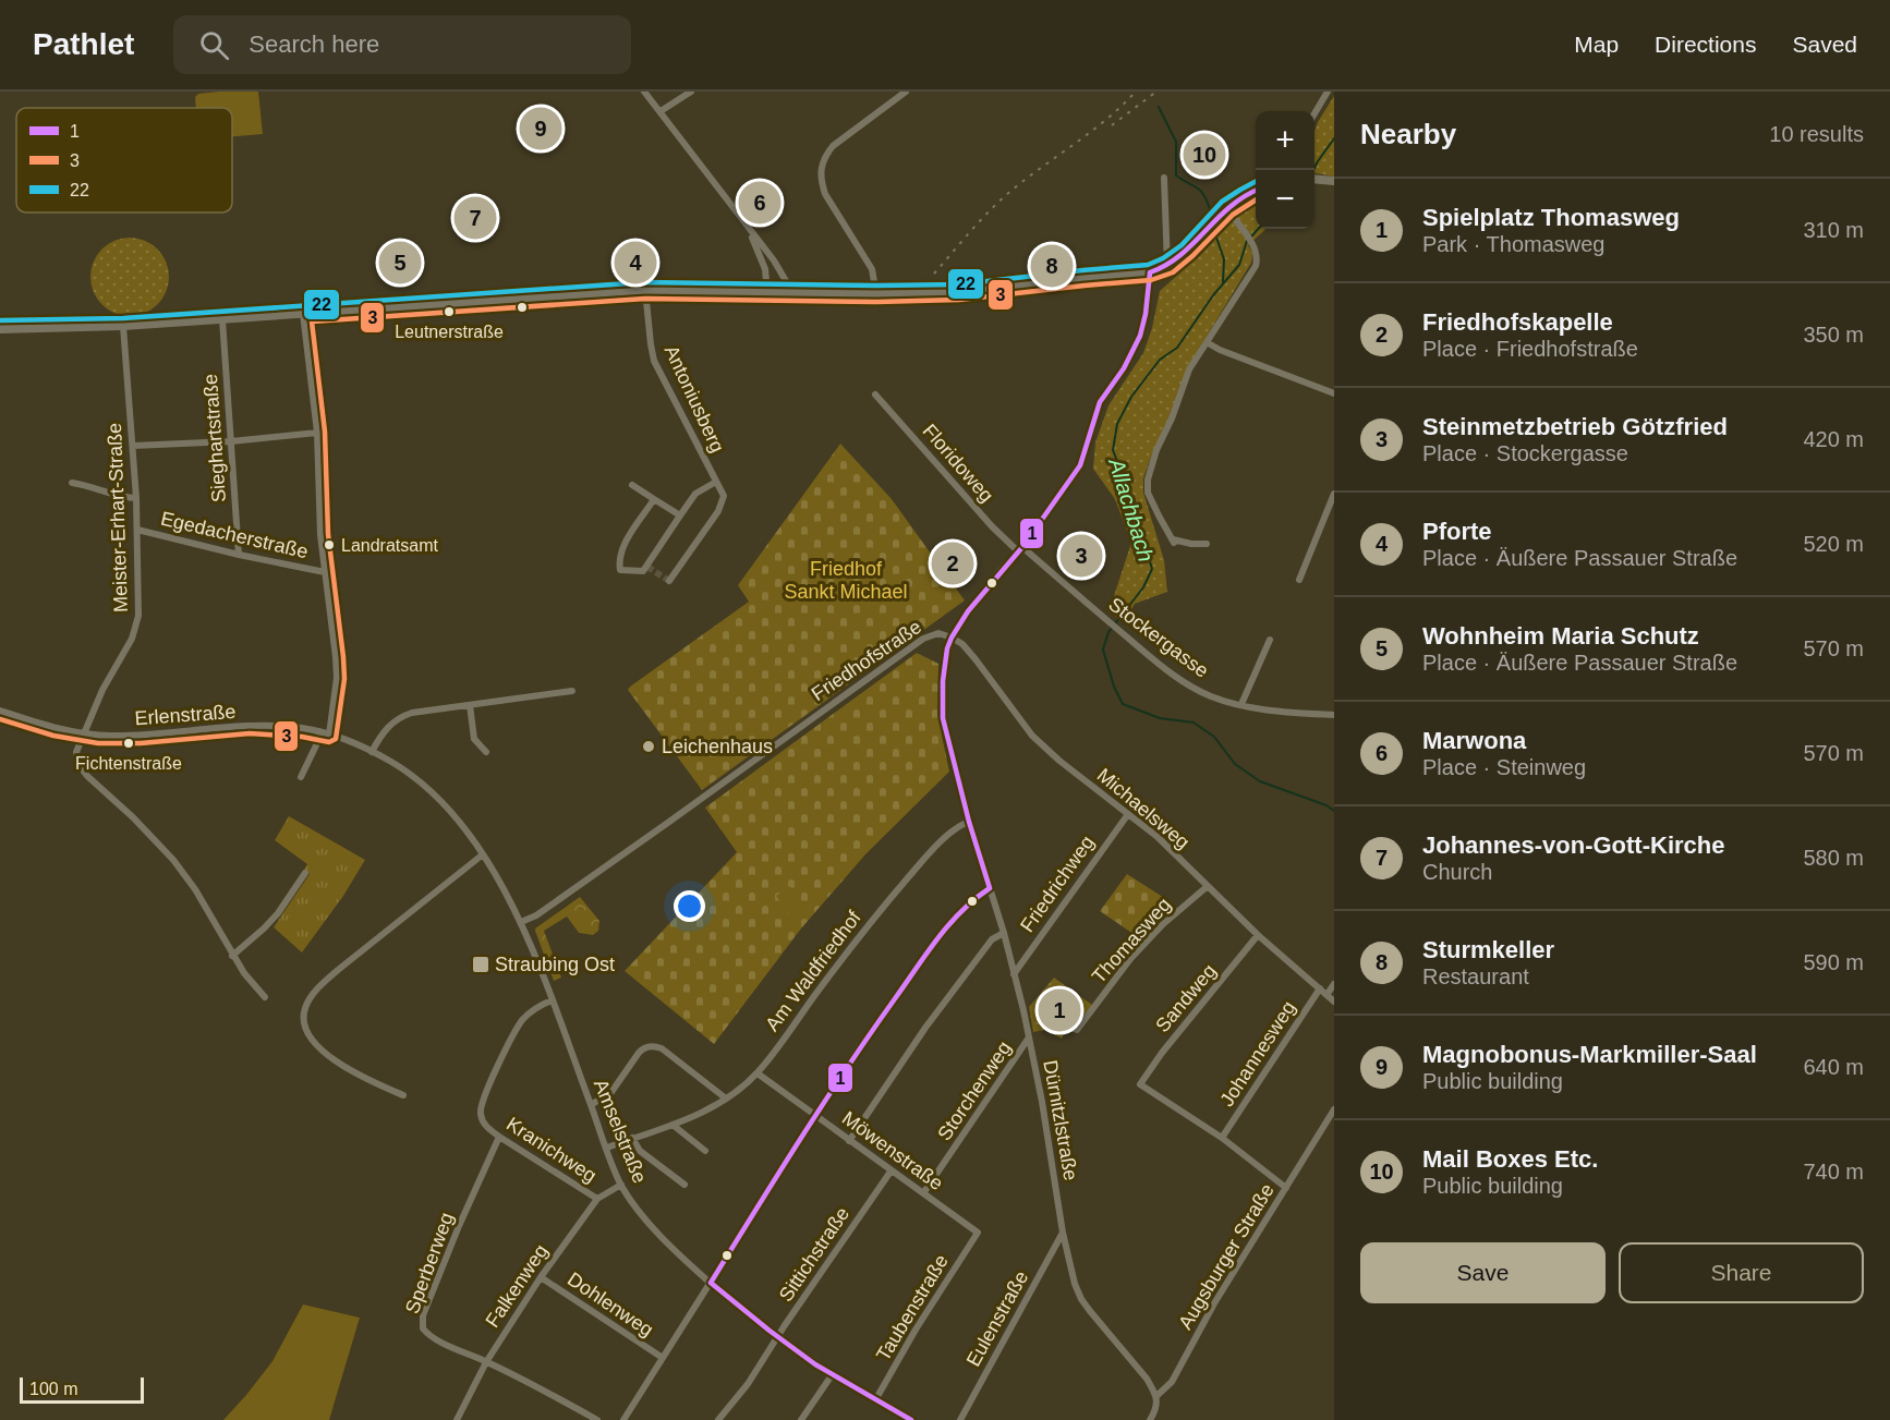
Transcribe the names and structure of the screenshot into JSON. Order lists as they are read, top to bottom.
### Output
{
  "streets": {
    "street": [
      "Antoniusberg",
      "Sieghartstraße",
      "Floridoweg",
      "Meister-Erhart-Straße",
      "Egedacherstraße",
      "Stockergasse",
      "Friedhofstraße",
      "Erlenstraße",
      "Michaelsweg",
      "Friedrichweg",
      "Thomasweg",
      "Am Waldfriedhof",
      "Sandweg",
      "Johannesweg",
      "Storchenweg",
      "Dürnitzlstraße",
      "Amselstraße",
      "Kranichweg",
      "Möwenstraße",
      "Sittichstraße",
      "Augsburger Straße",
      "Sperberweg",
      "Falkenweg",
      "Dohlenweg",
      "Taubenstraße",
      "Eulenstraße"
    ]
  },
  "crossings": [
    ["Sieghartstraße", "Egedacherstraße"],
    ["Floridoweg", "Stockergasse"],
    ["Floridoweg", "Friedhofstraße"],
    ["Meister-Erhart-Straße", "Egedacherstraße"],
    ["Meister-Erhart-Straße", "Erlenstraße"],
    ["Stockergasse", "Friedhofstraße"],
    ["Friedhofstraße", "Michaelsweg"],
    ["Friedhofstraße", "Dürnitzlstraße"],
    ["Friedhofstraße", "Amselstraße"],
    ["Erlenstraße", "Amselstraße"],
    ["Michaelsweg", "Friedrichweg"],
    ["Michaelsweg", "Thomasweg"],
    ["Michaelsweg", "Sandweg"],
    ["Michaelsweg", "Johannesweg"],
    ["Michaelsweg", "Dürnitzlstraße"],
    ["Friedrichweg", "Dürnitzlstraße"],
    ["Am Waldfriedhof", "Dürnitzlstraße"],
    ["Am Waldfriedhof", "Amselstraße"],
    ["Am Waldfriedhof", "Möwenstraße"],
    ["Sandweg", "Johannesweg"],
    ["Storchenweg", "Dürnitzlstraße"],
    ["Storchenweg", "Möwenstraße"],
    ["Dürnitzlstraße", "Augsburger Straße"],
    ["Dürnitzlstraße", "Eulenstraße"],
    ["Amselstraße", "Kranichweg"],
    ["Amselstraße", "Sittichstraße"],
    ["Amselstraße", "Falkenweg"],
    ["Amselstraße", "Taubenstraße"],
    ["Kranichweg", "Sperberweg"],
    ["Kranichweg", "Falkenweg"],
    ["Möwenstraße", "Sittichstraße"],
    ["Möwenstraße", "Taubenstraße"],
    ["Sperberweg", "Falkenweg"],
    ["Falkenweg", "Dohlenweg"]
  ],
  "water": ["Allachbach"],
  "parks": ["Friedhof Sankt Michael"],
  "places": {
    "other": [
      "Leutnerstraße",
      "Landratsamt",
      "Fichtenstraße",
      "Leichenhaus"
    ],
    "transit": ["Straubing Ost"]
  },
  "lines": ["transit line 22", "transit line 1", "transit line 3"],
  "legend": ["1", "3", "22"],
  "scale_bar": "100 m",
  "page": {
    "header": "Pathlet",
    "search": "Search here",
    "nav": ["Map", "Directions", "Saved"],
    "heading": ["Nearby", "10 results"],
    "pins": [
      "9",
      "10",
      "6",
      "7",
      "4",
      "5",
      "8",
      "3",
      "2",
      "1"
    ],
    "map_buttons": ["+", "−"],
    "list": [
      {
        "mark": "1",
        "name": "Spielplatz Thomasweg",
        "note": "Park · Thomasweg",
        "value": "310 m"
      },
      {
        "mark": "2",
        "name": "Friedhofskapelle",
        "note": "Place · Friedhofstraße",
        "value": "350 m"
      },
      {
        "mark": "3",
        "name": "Steinmetzbetrieb Götzfried",
        "note": "Place · Stockergasse",
        "value": "420 m"
      },
      {
        "mark": "4",
        "name": "Pforte",
        "note": "Place · Äußere Passauer Straße",
        "value": "520 m"
      },
      {
        "mark": "5",
        "name": "Wohnheim Maria Schutz",
        "note": "Place · Äußere Passauer Straße",
        "value": "570 m"
      },
      {
        "mark": "6",
        "name": "Marwona",
        "note": "Place · Steinweg",
        "value": "570 m"
      },
      {
        "mark": "7",
        "name": "Johannes-von-Gott-Kirche",
        "note": "Church",
        "value": "580 m"
      },
      {
        "mark": "8",
        "name": "Sturmkeller",
        "note": "Restaurant",
        "value": "590 m"
      },
      {
        "mark": "9",
        "name": "Magnobonus-Markmiller-Saal",
        "note": "Public building",
        "value": "640 m"
      },
      {
        "mark": "10",
        "name": "Mail Boxes Etc.",
        "note": "Public building",
        "value": "740 m"
      }
    ],
    "buttons": ["Save", "Share"],
    "scale": "100 m"
  }
}
